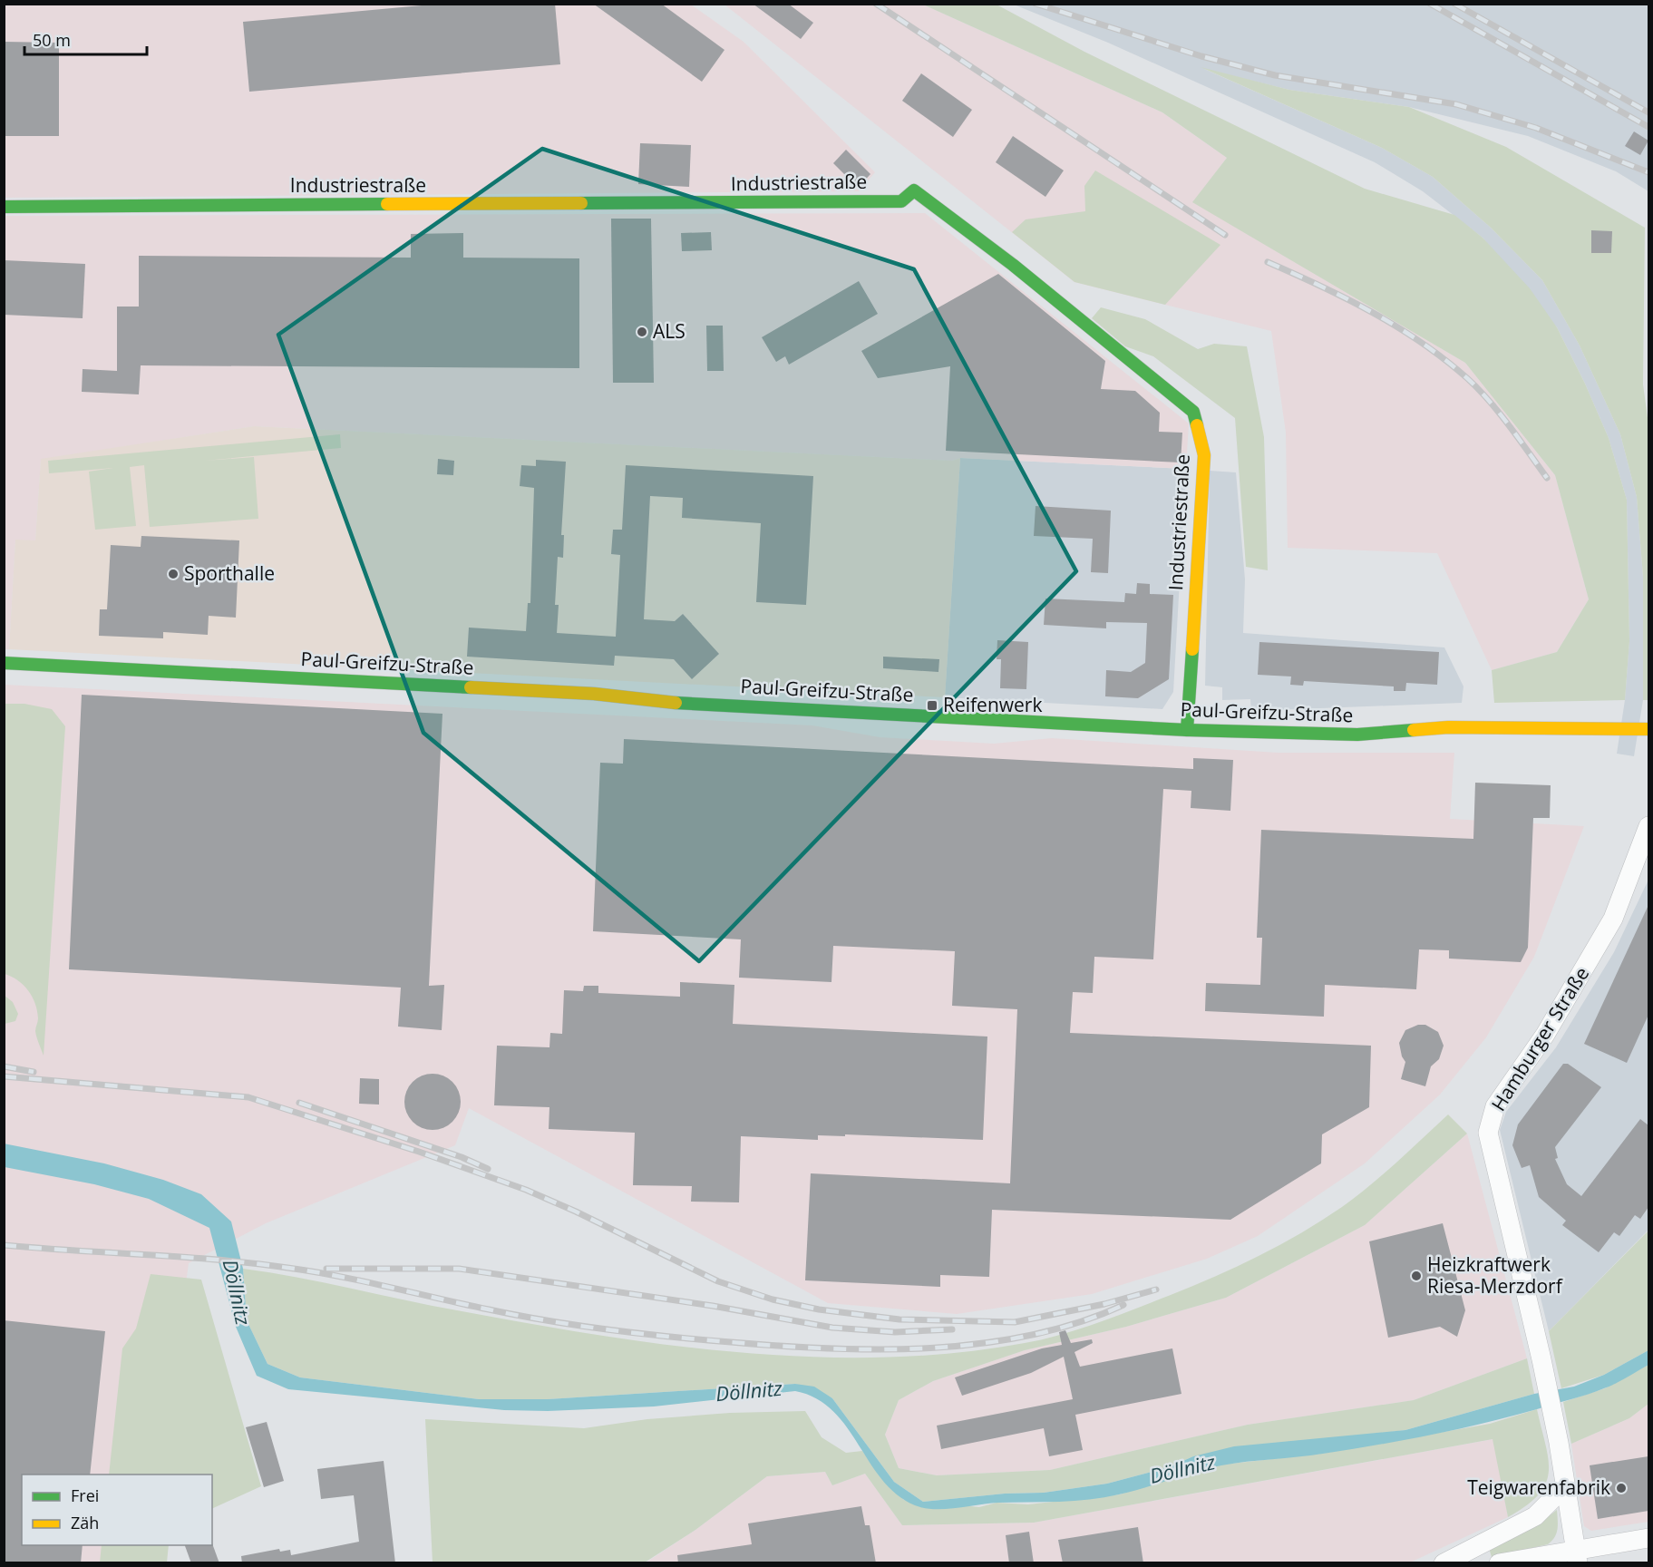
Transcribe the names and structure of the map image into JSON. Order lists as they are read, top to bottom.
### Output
{
  "streets": {
    "main road": ["Industriestraße", "Paul-Greifzu-Straße"],
    "street": ["Hamburger Straße"]
  },
  "crossings": [
    ["Industriestraße", "Paul-Greifzu-Straße"]
  ],
  "water": ["Döllnitz"],
  "places": {
    "other": [
      "ALS",
      "Sporthalle",
      "Heizkraftwerk Riesa-Merzdorf",
      "Teigwarenfabrik"
    ],
    "transit": ["Reifenwerk"]
  },
  "legend": ["Frei", "Zäh"],
  "scale_bar": "50 m"
}
